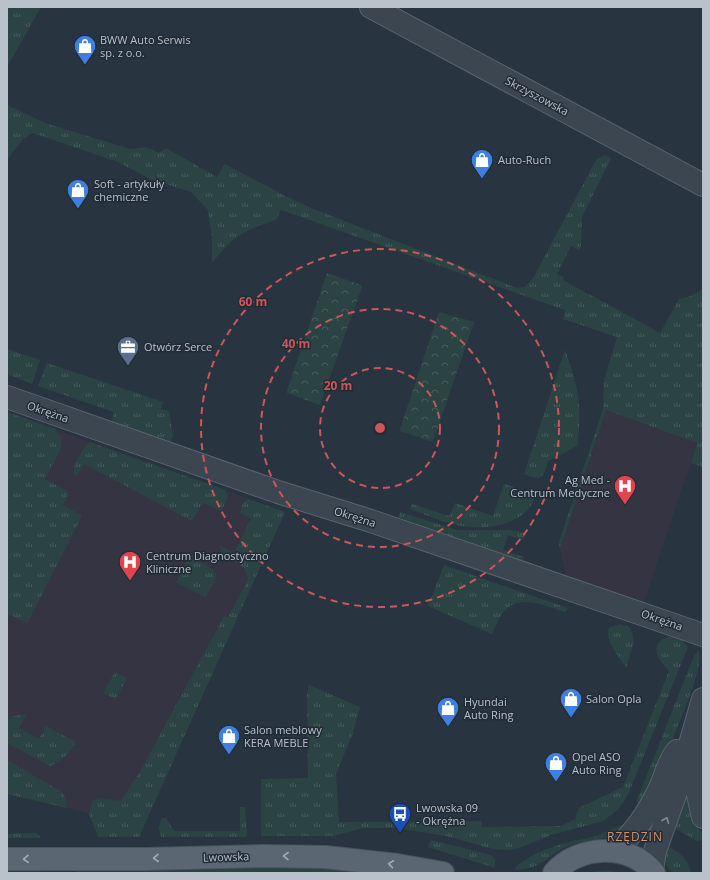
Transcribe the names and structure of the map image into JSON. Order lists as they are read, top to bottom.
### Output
{
  "streets": {
    "main road": ["Lwowska"],
    "street": ["Skrzyszowska", "Okrężna"]
  },
  "one_way": ["Lwowska"],
  "districts": ["RZĘDZIN"],
  "places": {
    "shop": [
      "BWW Auto Serwis sp. z o.o.",
      "Auto-Ruch",
      "Soft - artykuły chemiczne",
      "Salon Opla",
      "Hyundai Auto Ring",
      "Salon meblowy KERA MEBLE",
      "Opel ASO Auto Ring"
    ],
    "office": ["Otwórz Serce"],
    "hospital": ["Ag Med - Centrum Medyczne", "Centrum Diagnostyczno Kliniczne"],
    "bus stop": ["Lwowska 09 - Okrężna"]
  },
  "rings": ["60 m", "40 m", "20 m"]
}
